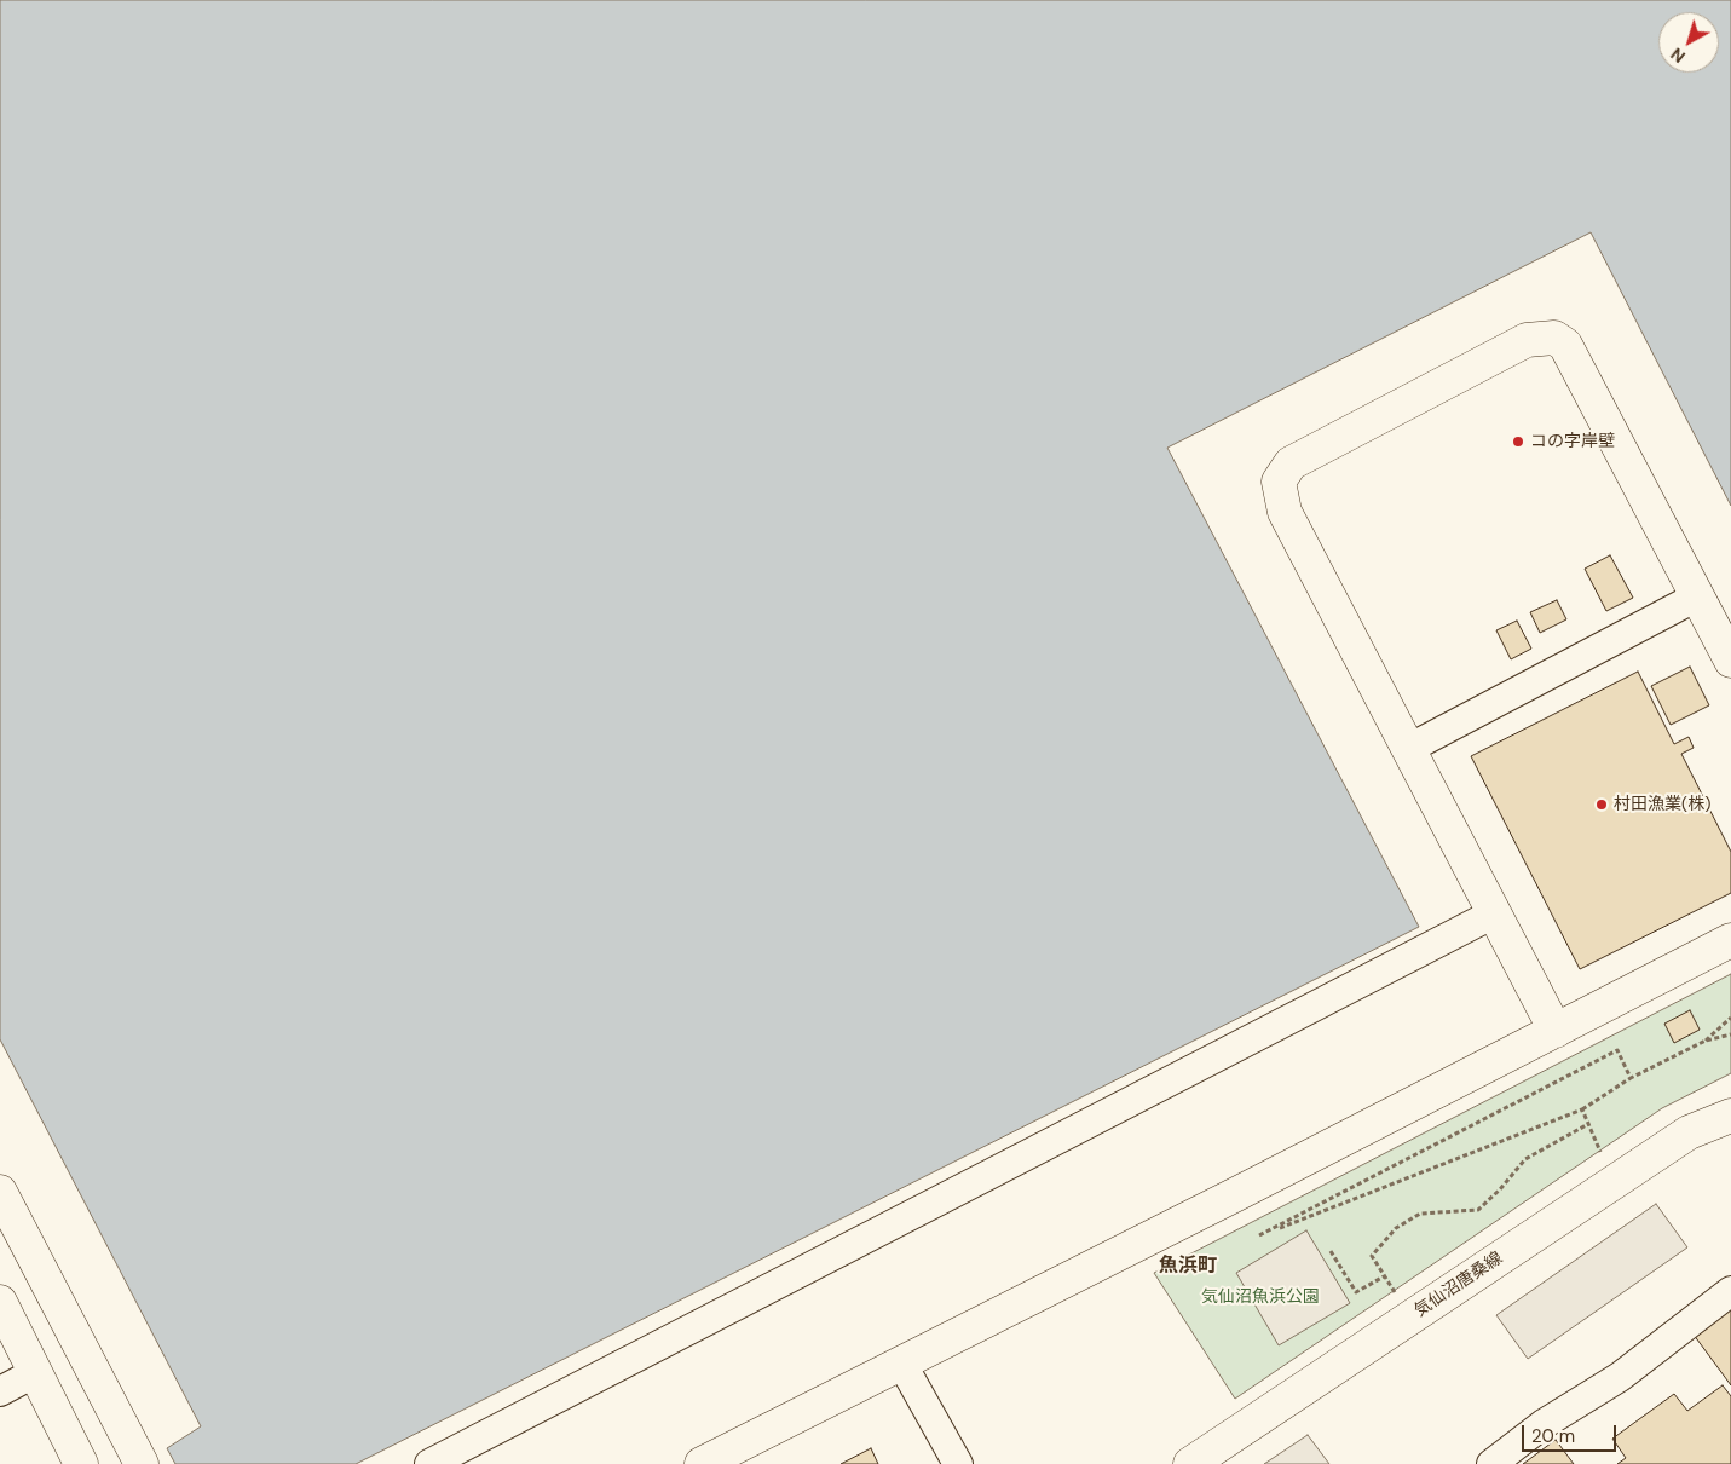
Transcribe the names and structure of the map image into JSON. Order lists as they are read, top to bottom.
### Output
{
  "streets": {
    "street": ["気仙沼唐桑線"]
  },
  "districts": ["魚浜町"],
  "parks": ["気仙沼魚浜公園"],
  "places": ["コの字岸壁", "村田漁業(株)"],
  "scale_bar": "20 m",
  "north": "bottom left"
}
